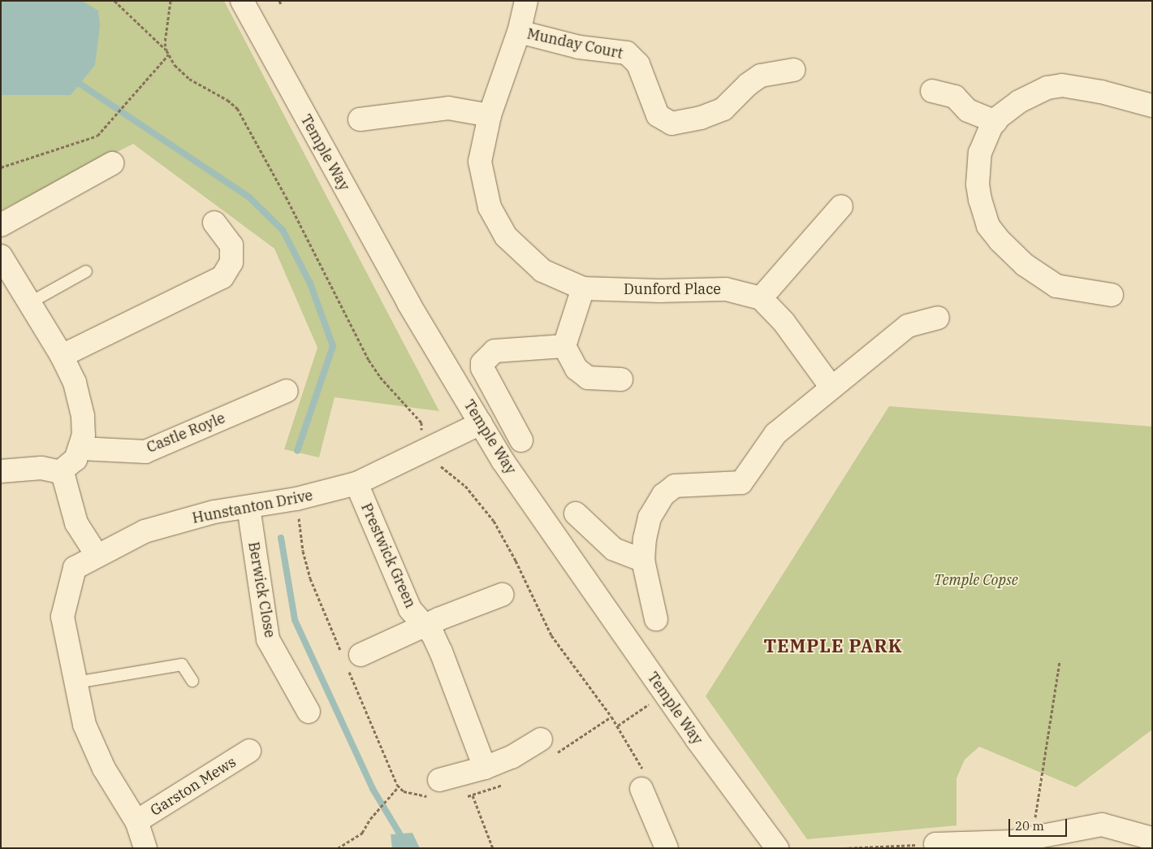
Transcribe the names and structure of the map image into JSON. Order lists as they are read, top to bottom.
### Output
{
  "streets": {
    "street": [
      "Munday Court",
      "Temple Way",
      "Dunford Place",
      "Castle Royle",
      "Hunstanton Drive",
      "Prestwick Green",
      "Berwick Close",
      "Garston Mews"
    ]
  },
  "crossings": [
    ["Munday Court", "Dunford Place"],
    ["Temple Way", "Hunstanton Drive"],
    ["Hunstanton Drive", "Prestwick Green"],
    ["Hunstanton Drive", "Berwick Close"],
    ["Hunstanton Drive", "Garston Mews"]
  ],
  "districts": ["TEMPLE PARK"],
  "parks": ["Temple Copse"],
  "scale_bar": "20 m"
}
